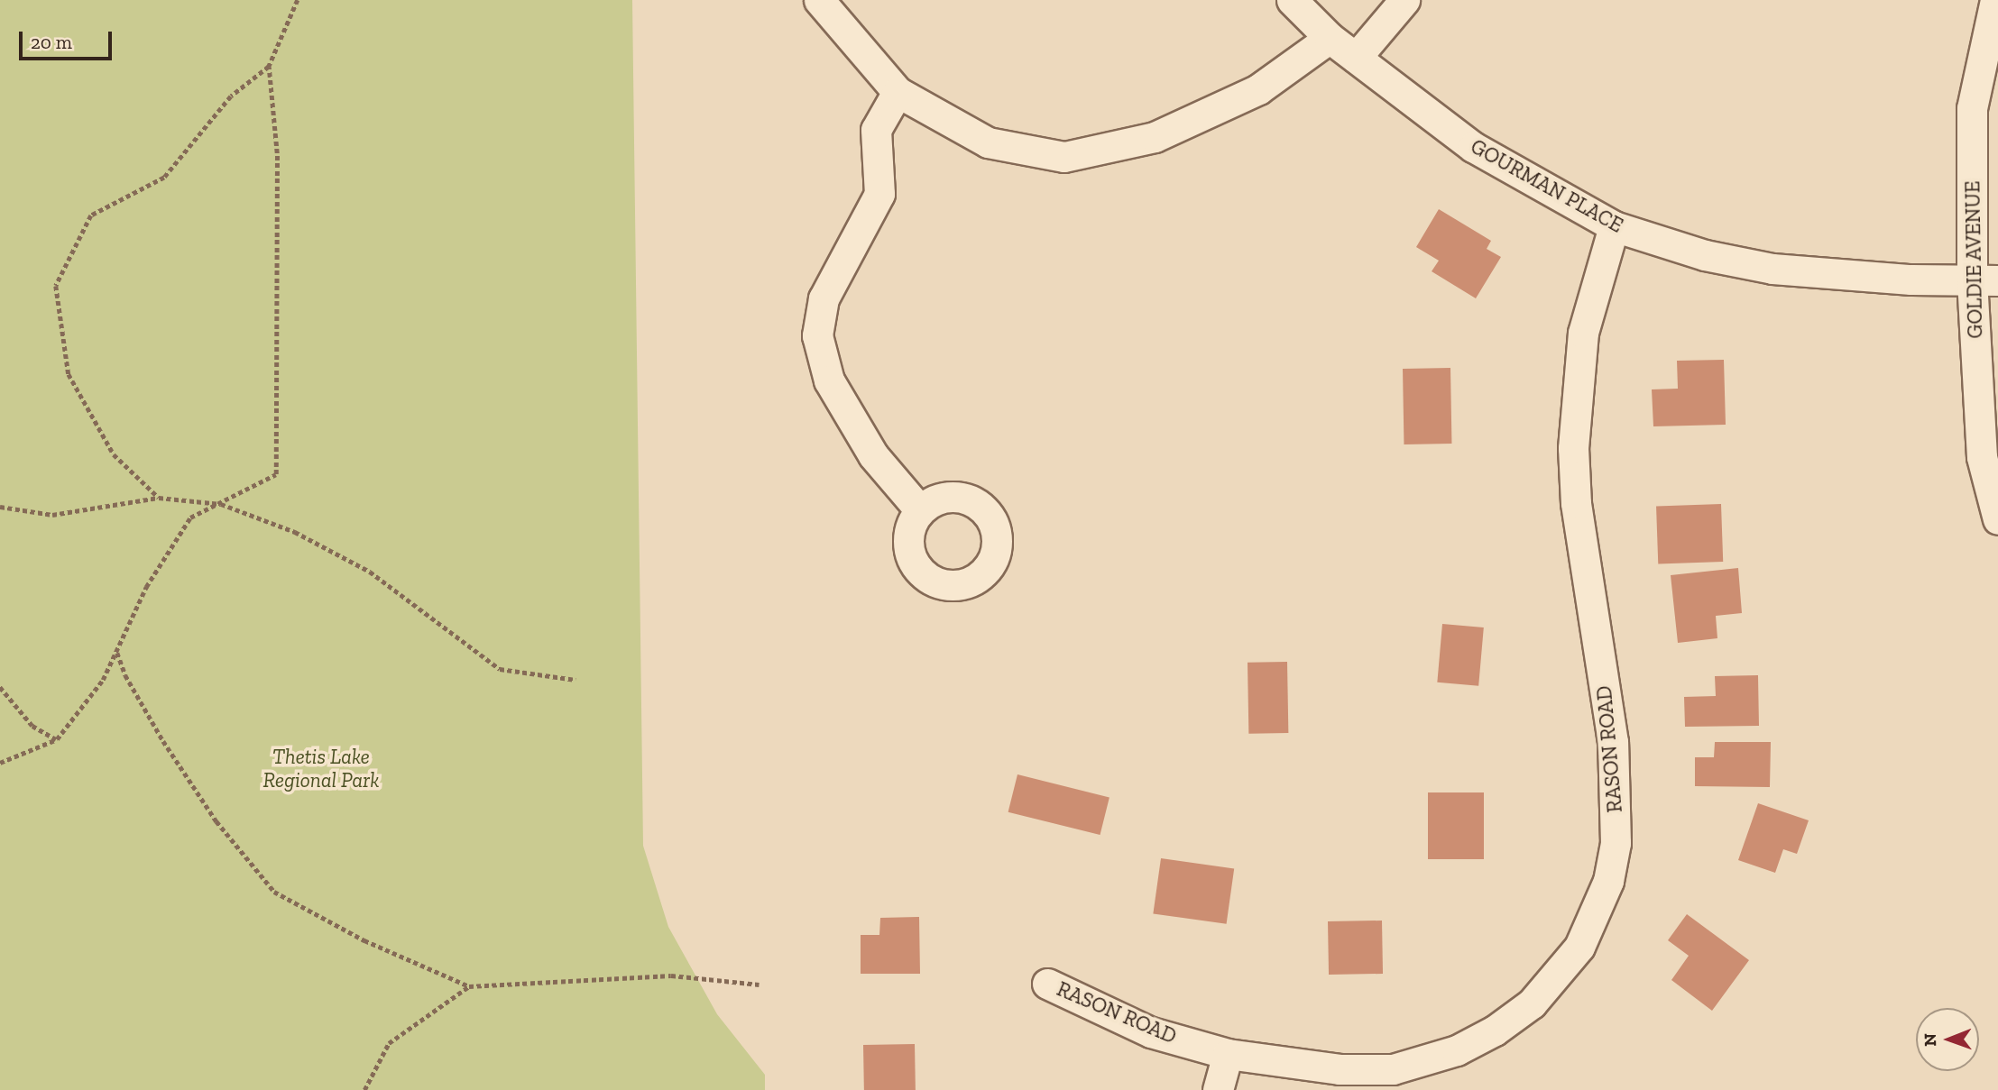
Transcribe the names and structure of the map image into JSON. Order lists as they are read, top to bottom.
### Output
{
  "streets": {
    "street": ["GOURMAN PLACE", "GOLDIE AVENUE", "RASON ROAD"]
  },
  "crossings": [
    ["GOURMAN PLACE", "GOLDIE AVENUE"],
    ["GOURMAN PLACE", "RASON ROAD"]
  ],
  "parks": ["Thetis Lake Regional Park"],
  "scale_bar": "20 m",
  "north": "left"
}
